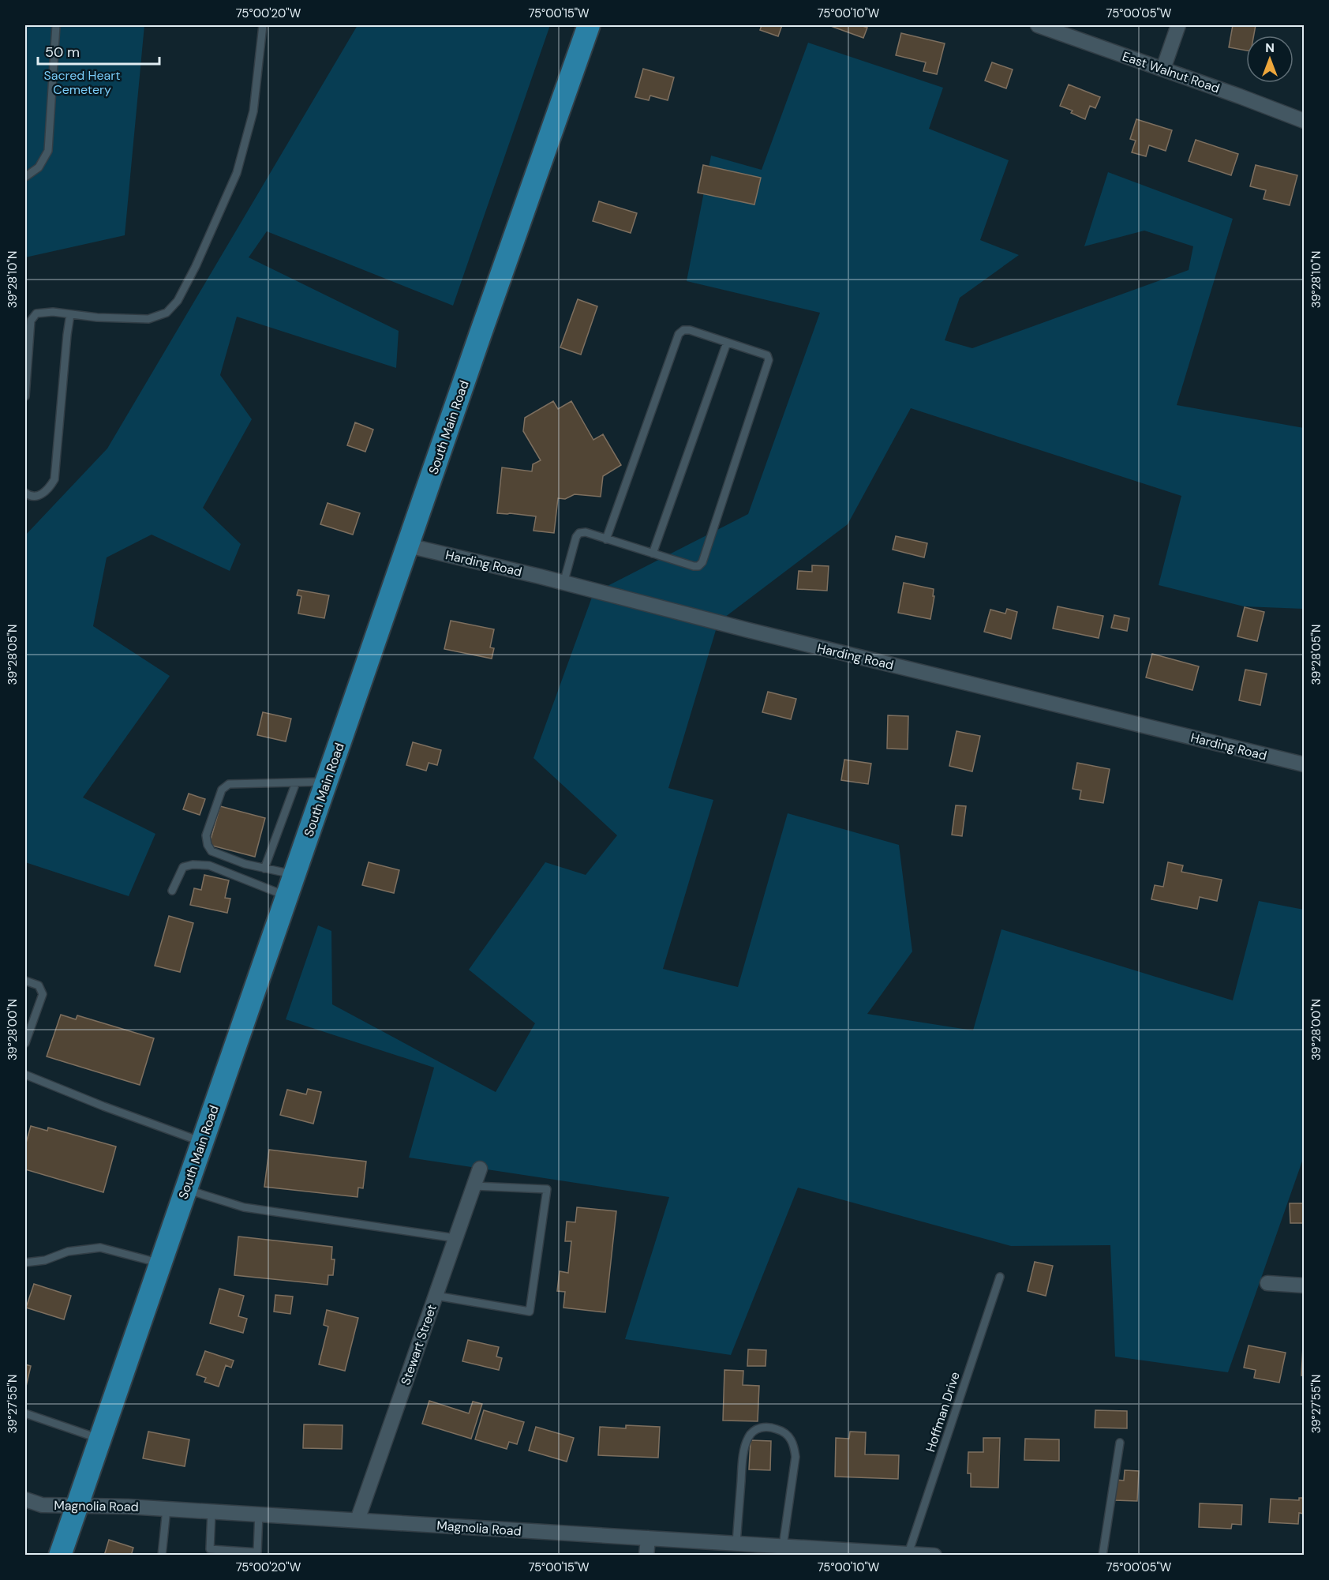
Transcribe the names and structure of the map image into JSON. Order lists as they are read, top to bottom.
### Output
{
  "streets": {
    "main road": ["South Main Road"],
    "street": [
      "East Walnut Road",
      "Harding Road",
      "Stewart Street",
      "Magnolia Road"
    ],
    "lane": ["Hoffman Drive"]
  },
  "crossings": [
    ["South Main Road", "Harding Road"],
    ["South Main Road", "Magnolia Road"],
    ["Stewart Street", "Magnolia Road"],
    ["Hoffman Drive", "Magnolia Road"]
  ],
  "parks": ["Sacred Heart Cemetery"],
  "scale_bar": "50 m",
  "north": "top",
  "coordinates": [
    "75°00'20\"W",
    "75°00'15\"W",
    "75°00'10\"W",
    "75°00'05\"W",
    "39°28'10\"N",
    "39°28'05\"N",
    "39°28'00\"N",
    "39°27'55\"N"
  ]
}
